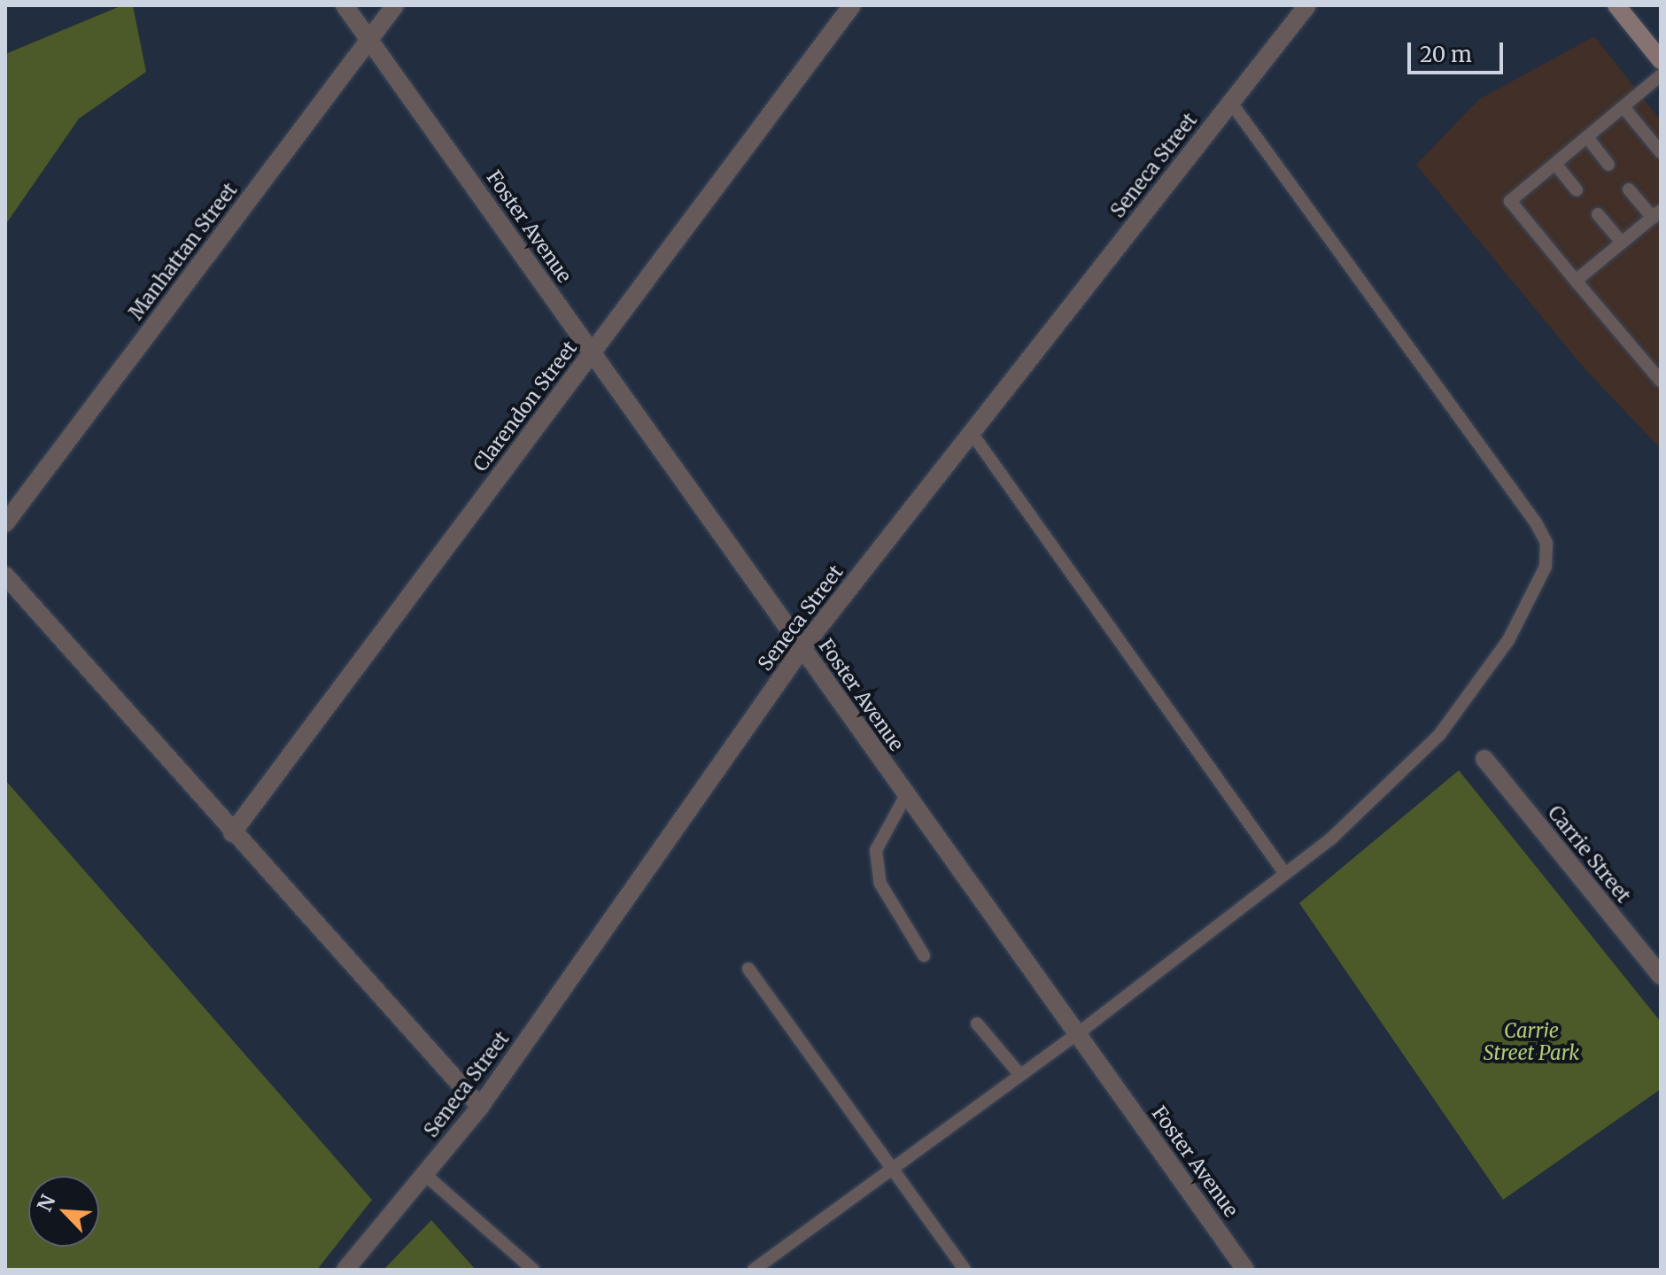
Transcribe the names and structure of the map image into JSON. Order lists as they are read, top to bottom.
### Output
{
  "streets": {
    "street": [
      "Seneca Street",
      "Foster Avenue",
      "Manhattan Street",
      "Clarendon Street",
      "Carrie Street"
    ]
  },
  "crossings": [
    ["Seneca Street", "Foster Avenue"],
    ["Foster Avenue", "Manhattan Street"],
    ["Foster Avenue", "Clarendon Street"]
  ],
  "parks": ["Carrie Street Park"],
  "scale_bar": "20 m",
  "north": "top left"
}
